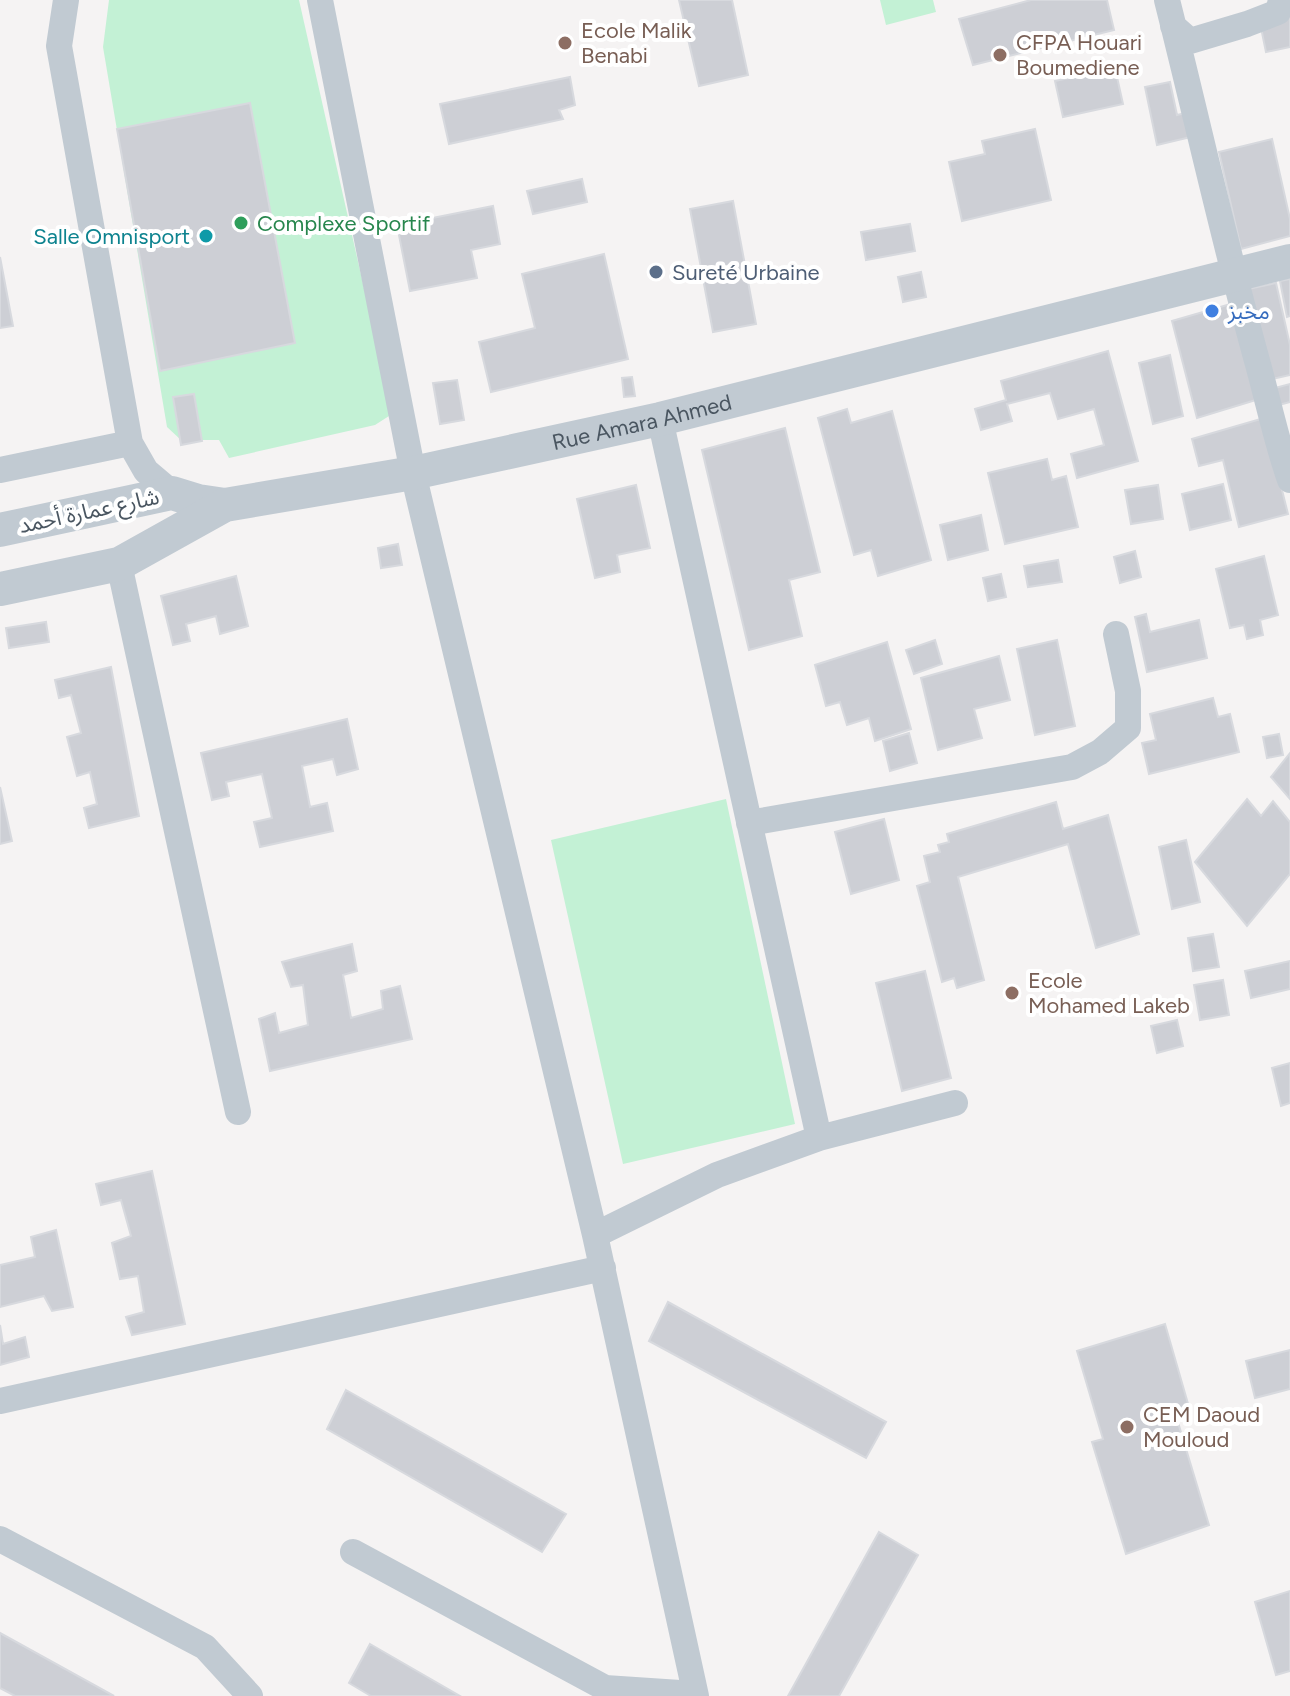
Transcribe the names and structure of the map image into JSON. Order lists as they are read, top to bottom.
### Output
{
  "streets": {
    "street": ["Rue Amara Ahmed", "شارع عمارة أحمد"]
  },
  "crossings": [
    ["Rue Amara Ahmed", "شارع عمارة أحمد"]
  ],
  "places": [
    "Ecole Malik Benabi",
    "CFPA Houari Boumediene",
    "Complexe Sportif",
    "Salle Omnisport",
    "Sureté Urbaine",
    "مخبز",
    "Ecole Mohamed Lakeb",
    "CEM Daoud Mouloud"
  ]
}
